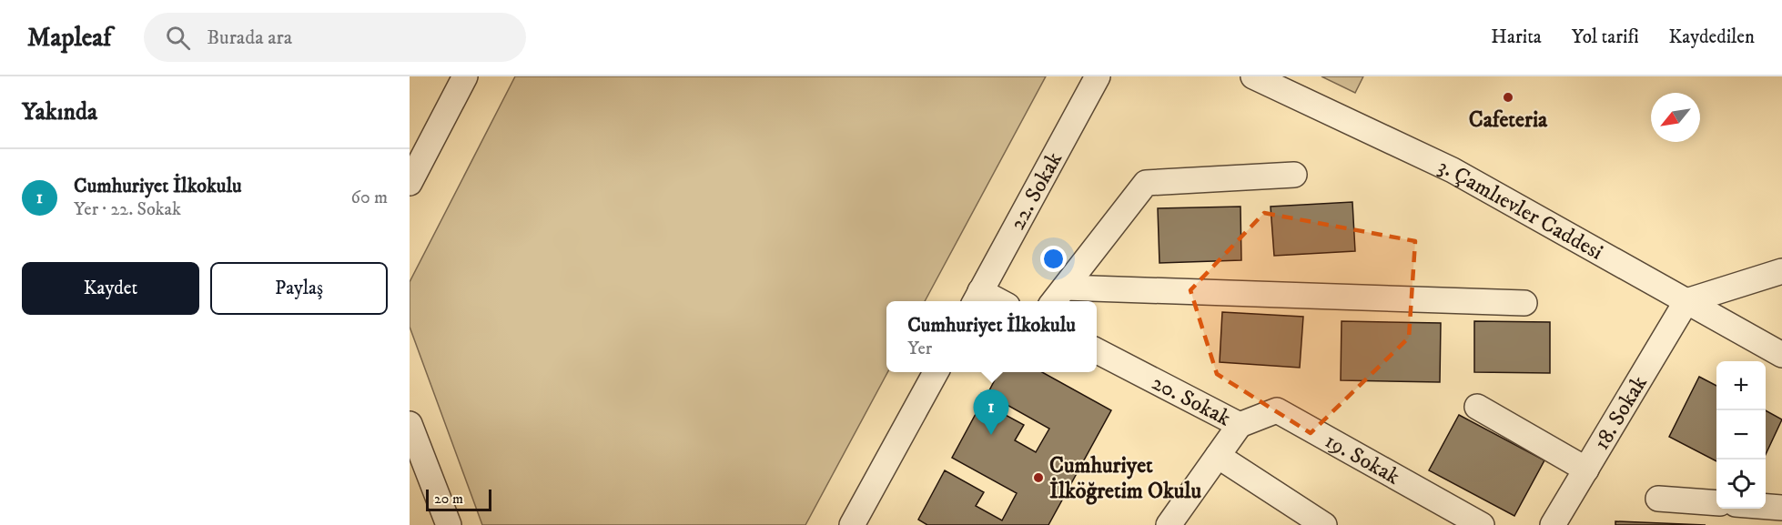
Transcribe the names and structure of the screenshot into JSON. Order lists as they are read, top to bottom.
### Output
{
  "streets": {
    "street": [
      "22. Sokak",
      "3. Çamlıevler Caddesi",
      "20. Sokak",
      "18. Sokak",
      "19. Sokak"
    ]
  },
  "crossings": [
    ["3. Çamlıevler Caddesi", "18. Sokak"],
    ["20. Sokak", "19. Sokak"]
  ],
  "places": ["Cafeteria", "Cumhuriyet İlköğretim Okulu"],
  "scale_bar": "20 m",
  "north": "bottom left",
  "page": {
    "header": "Mapleaf",
    "search": "Burada ara",
    "nav": ["Harita", "Yol tarifi", "Kaydedilen"],
    "heading": "Yakında",
    "list": [
      {
        "mark": "1",
        "name": "Cumhuriyet İlkokulu",
        "note": "Yer · 22. Sokak",
        "value": "60 m"
      }
    ],
    "buttons": ["Kaydet", "Paylaş"],
    "popup": ["Cumhuriyet İlkokulu", "Yer"],
    "map_buttons": ["+", "−"],
    "pins": "1",
    "scale": "20 m"
  }
}
